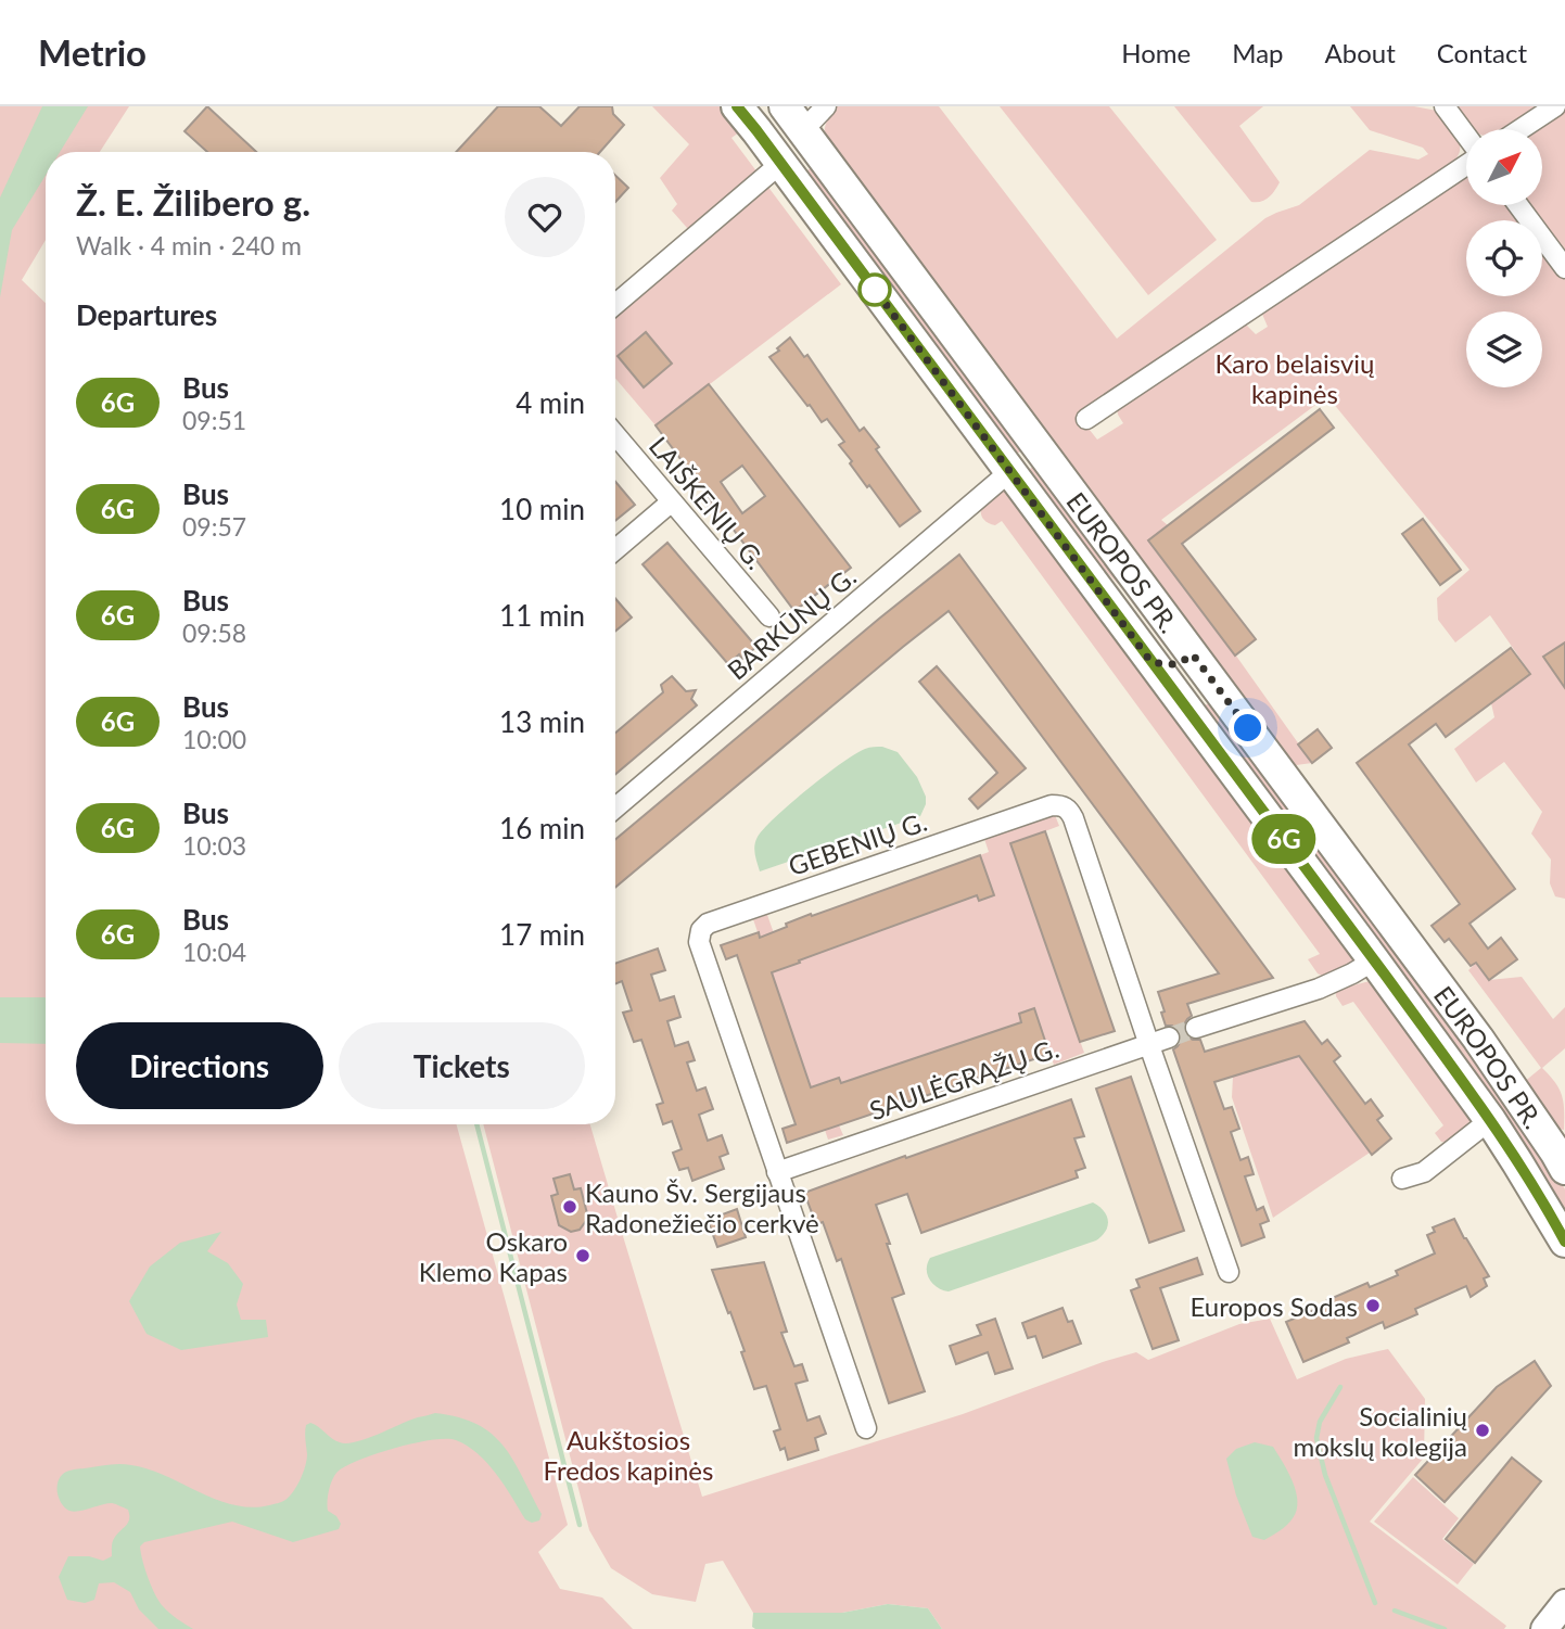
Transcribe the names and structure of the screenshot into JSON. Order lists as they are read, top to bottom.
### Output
{
  "streets": {
    "main road": ["EUROPOS PR."],
    "street": [
      "LAIŠKENIŲ G.",
      "BARKŪNŲ G.",
      "GEBENIŲ G.",
      "SAULĖGRĄŽŲ G."
    ]
  },
  "crossings": [
    ["EUROPOS PR.", "BARKŪNŲ G."],
    ["GEBENIŲ G.", "SAULĖGRĄŽŲ G."]
  ],
  "parks": ["Karo belaisvių kapinės", "Aukštosios Fredos kapinės"],
  "places": [
    "Kauno Šv. Sergijaus Radonežiečio cerkvė",
    "Oskaro Klemo Kapas",
    "Europos Sodas",
    "Socialinių mokslų kolegija"
  ],
  "lines": ["bus line 6G"],
  "north": "top right",
  "page": {
    "header": "Metrio",
    "nav": [
      "Home",
      "Map",
      "About",
      "Contact"
    ],
    "on_map": "6G",
    "heading": [
      ["Ž. E. Žilibero g.", "Walk · 4 min · 240 m"],
      "Departures"
    ],
    "list": [
      {
        "mark": "6G",
        "name": "Bus",
        "note": "09:51",
        "value": "4 min"
      },
      {
        "mark": "6G",
        "name": "Bus",
        "note": "09:57",
        "value": "10 min"
      },
      {
        "mark": "6G",
        "name": "Bus",
        "note": "09:58",
        "value": "11 min"
      },
      {
        "mark": "6G",
        "name": "Bus",
        "note": "10:00",
        "value": "13 min"
      },
      {
        "mark": "6G",
        "name": "Bus",
        "note": "10:03",
        "value": "16 min"
      },
      {
        "mark": "6G",
        "name": "Bus",
        "note": "10:04",
        "value": "17 min"
      }
    ],
    "buttons": ["Directions", "Tickets"]
  }
}
